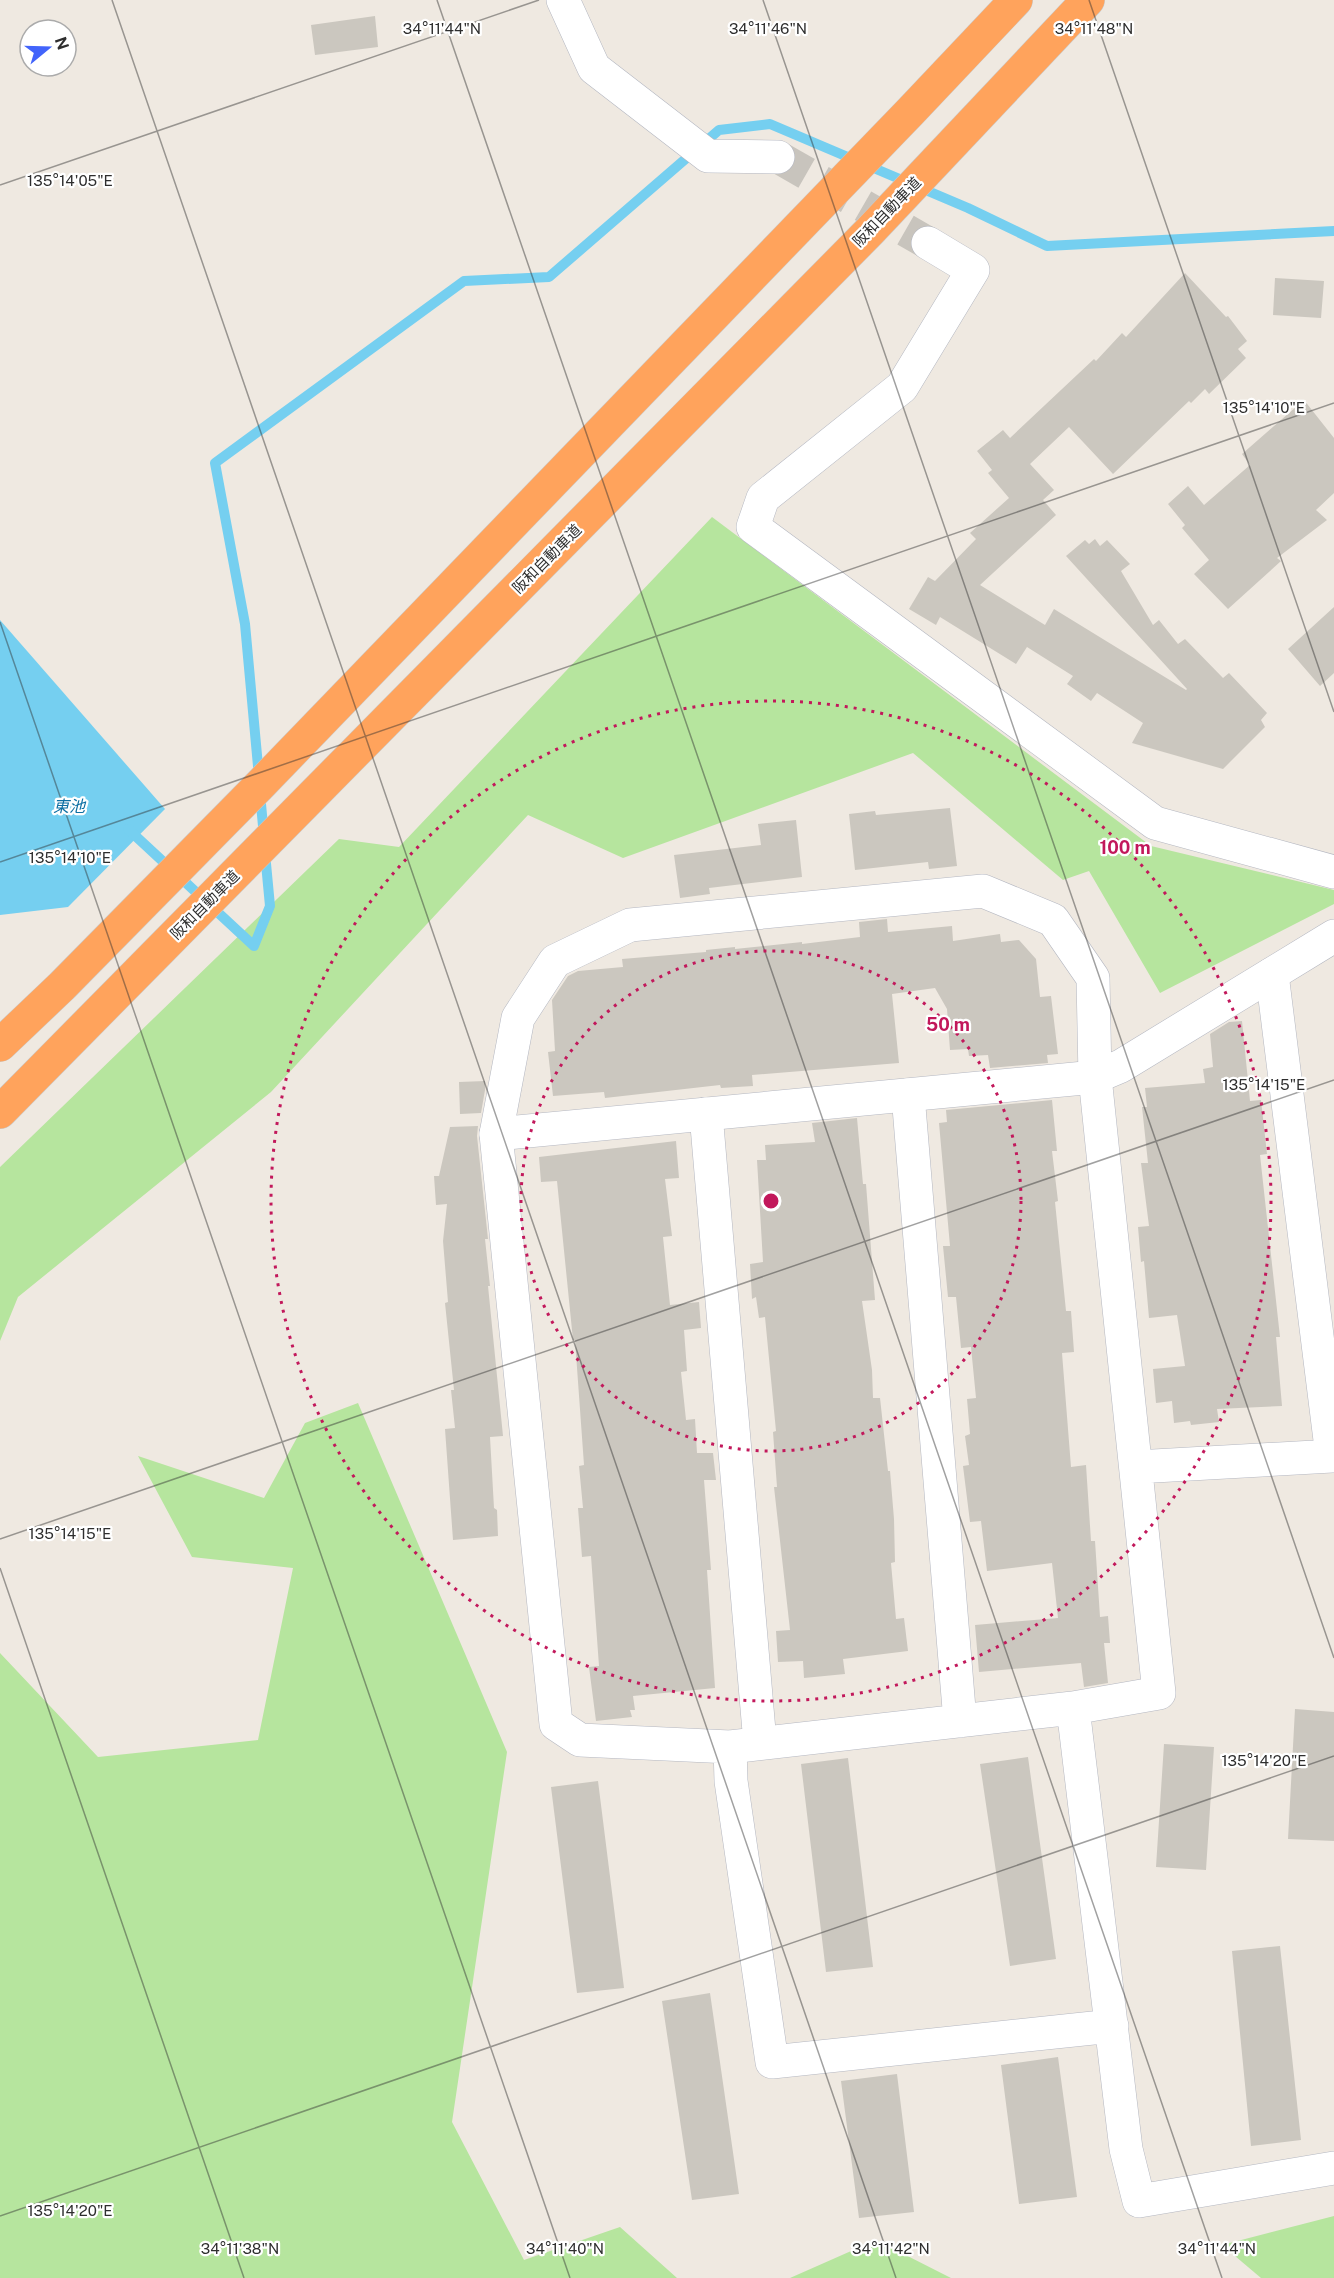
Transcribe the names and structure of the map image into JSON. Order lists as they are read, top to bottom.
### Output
{
  "streets": {
    "highway": ["阪和自動車道"]
  },
  "water": ["東池"],
  "north": "right",
  "coordinates": [
    "34°11'44\"N",
    "34°11'46\"N",
    "34°11'48\"N",
    "135°14'05\"E",
    "135°14'10\"E",
    "135°14'15\"E",
    "135°14'20\"E",
    "34°11'38\"N",
    "34°11'40\"N",
    "34°11'42\"N"
  ],
  "rings": ["100 m", "50 m"]
}
